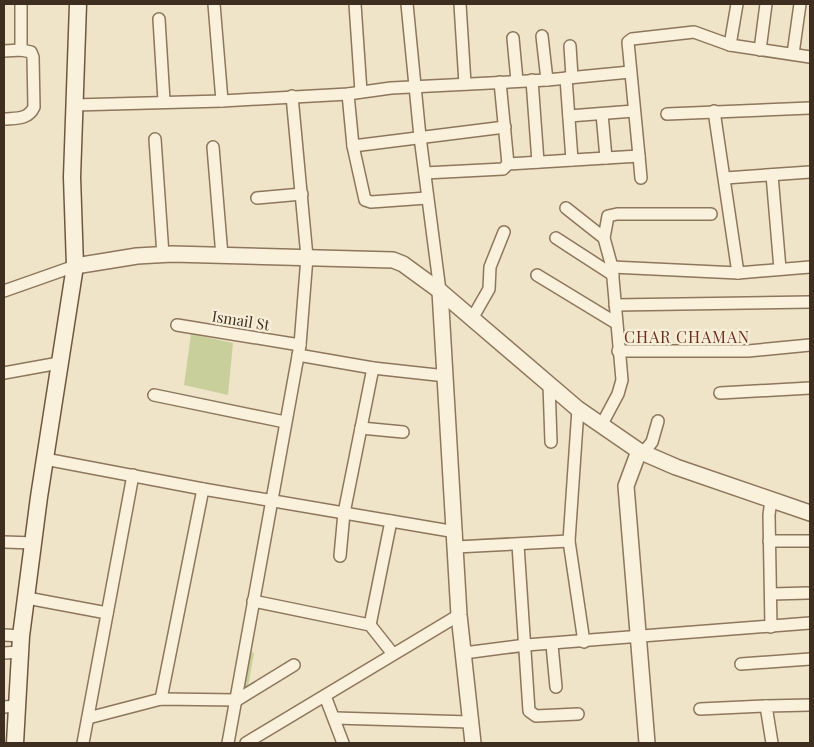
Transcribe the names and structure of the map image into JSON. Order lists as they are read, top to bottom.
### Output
{
  "streets": {
    "street": ["Ismail St"]
  },
  "districts": ["CHAR CHAMAN"]
}
